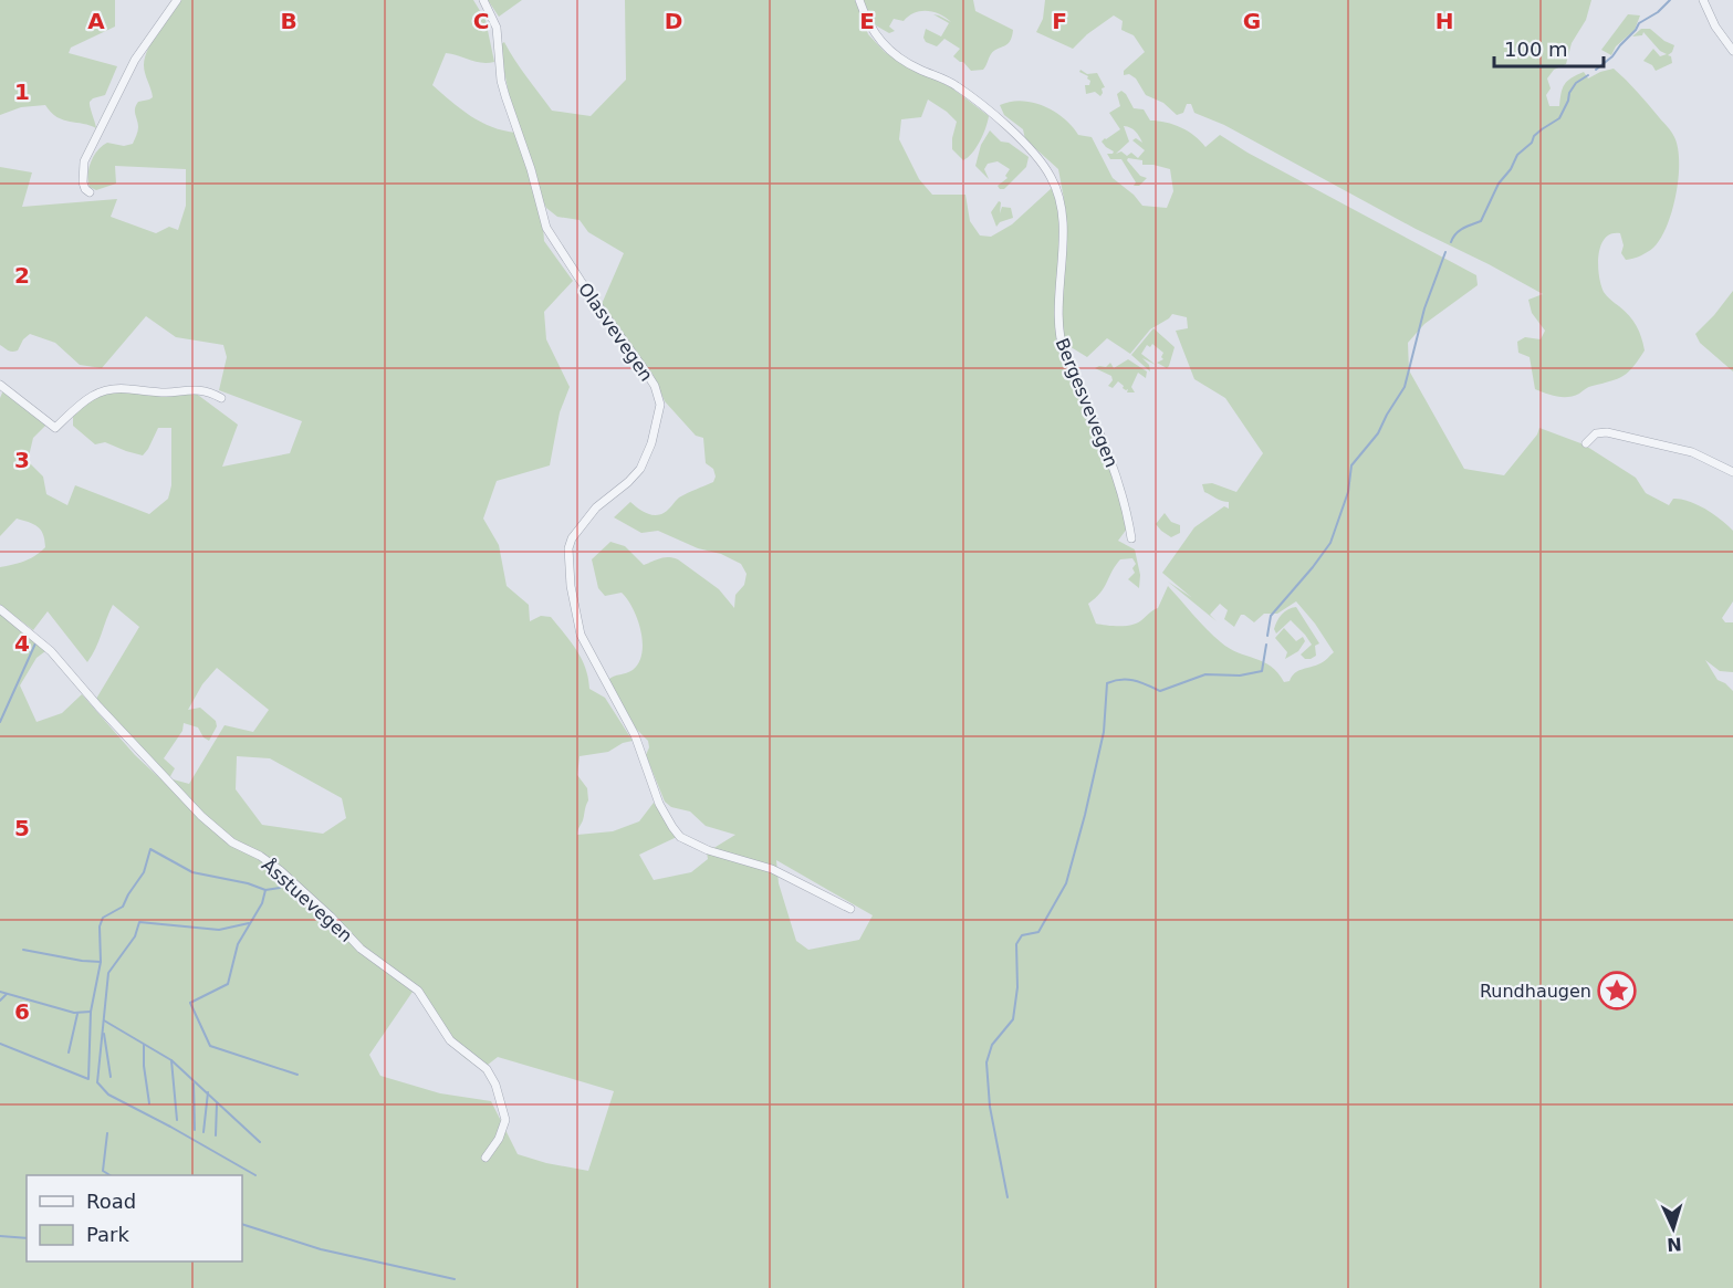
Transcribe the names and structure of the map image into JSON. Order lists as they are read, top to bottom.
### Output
{
  "streets": {
    "street": ["Olasvevegen", "Bergesvevegen", "Åsstuevegen"]
  },
  "places": {
    "place": ["Rundhaugen"]
  },
  "legend": ["Road", "Park"],
  "scale_bar": "100 m",
  "north": "bottom",
  "grid": {
    "columns": [
      "A",
      "B",
      "C",
      "D",
      "E",
      "F",
      "G",
      "H"
    ],
    "rows": [
      "1",
      "2",
      "3",
      "4",
      "5",
      "6"
    ]
  }
}
